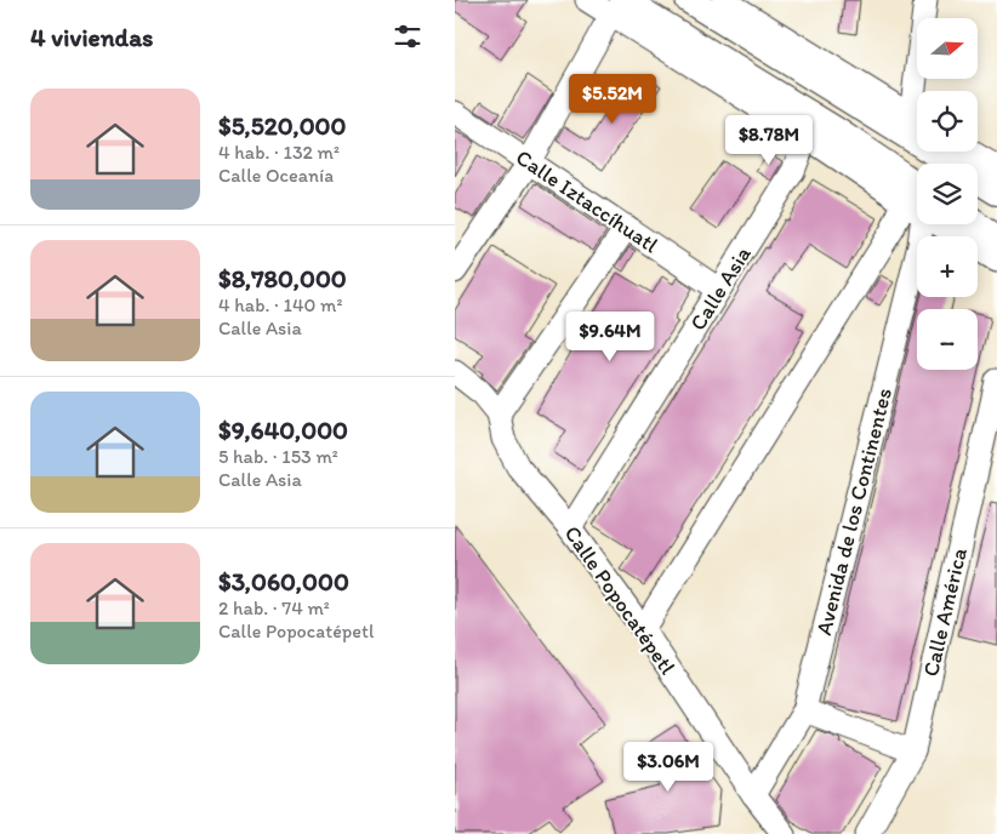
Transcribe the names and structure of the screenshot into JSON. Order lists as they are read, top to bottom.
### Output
{
  "streets": {
    "street": [
      "Calle Iztaccíhuatl",
      "Calle Asia",
      "Avenida de los Continentes",
      "Calle Popocatépetl",
      "Calle América"
    ]
  },
  "crossings": [
    ["Calle Iztaccíhuatl", "Calle Asia"],
    ["Calle Asia", "Calle Popocatépetl"],
    ["Avenida de los Continentes", "Calle Popocatépetl"]
  ],
  "north": "right",
  "page": {
    "heading": "4 viviendas",
    "map_buttons": ["+", "−"],
    "list": [
      {
        "name": "$5,520,000",
        "note": "4 hab. · 132 m² · Calle Oceanía"
      },
      {
        "name": "$8,780,000",
        "note": "4 hab. · 140 m² · Calle Asia"
      },
      {
        "name": "$9,640,000",
        "note": "5 hab. · 153 m² · Calle Asia"
      },
      {
        "name": "$3,060,000",
        "note": "2 hab. · 74 m² · Calle Popocatépetl"
      }
    ],
    "price": [
      "$5.52M",
      "$8.78M",
      "$9.64M",
      "$3.06M"
    ]
  }
}
